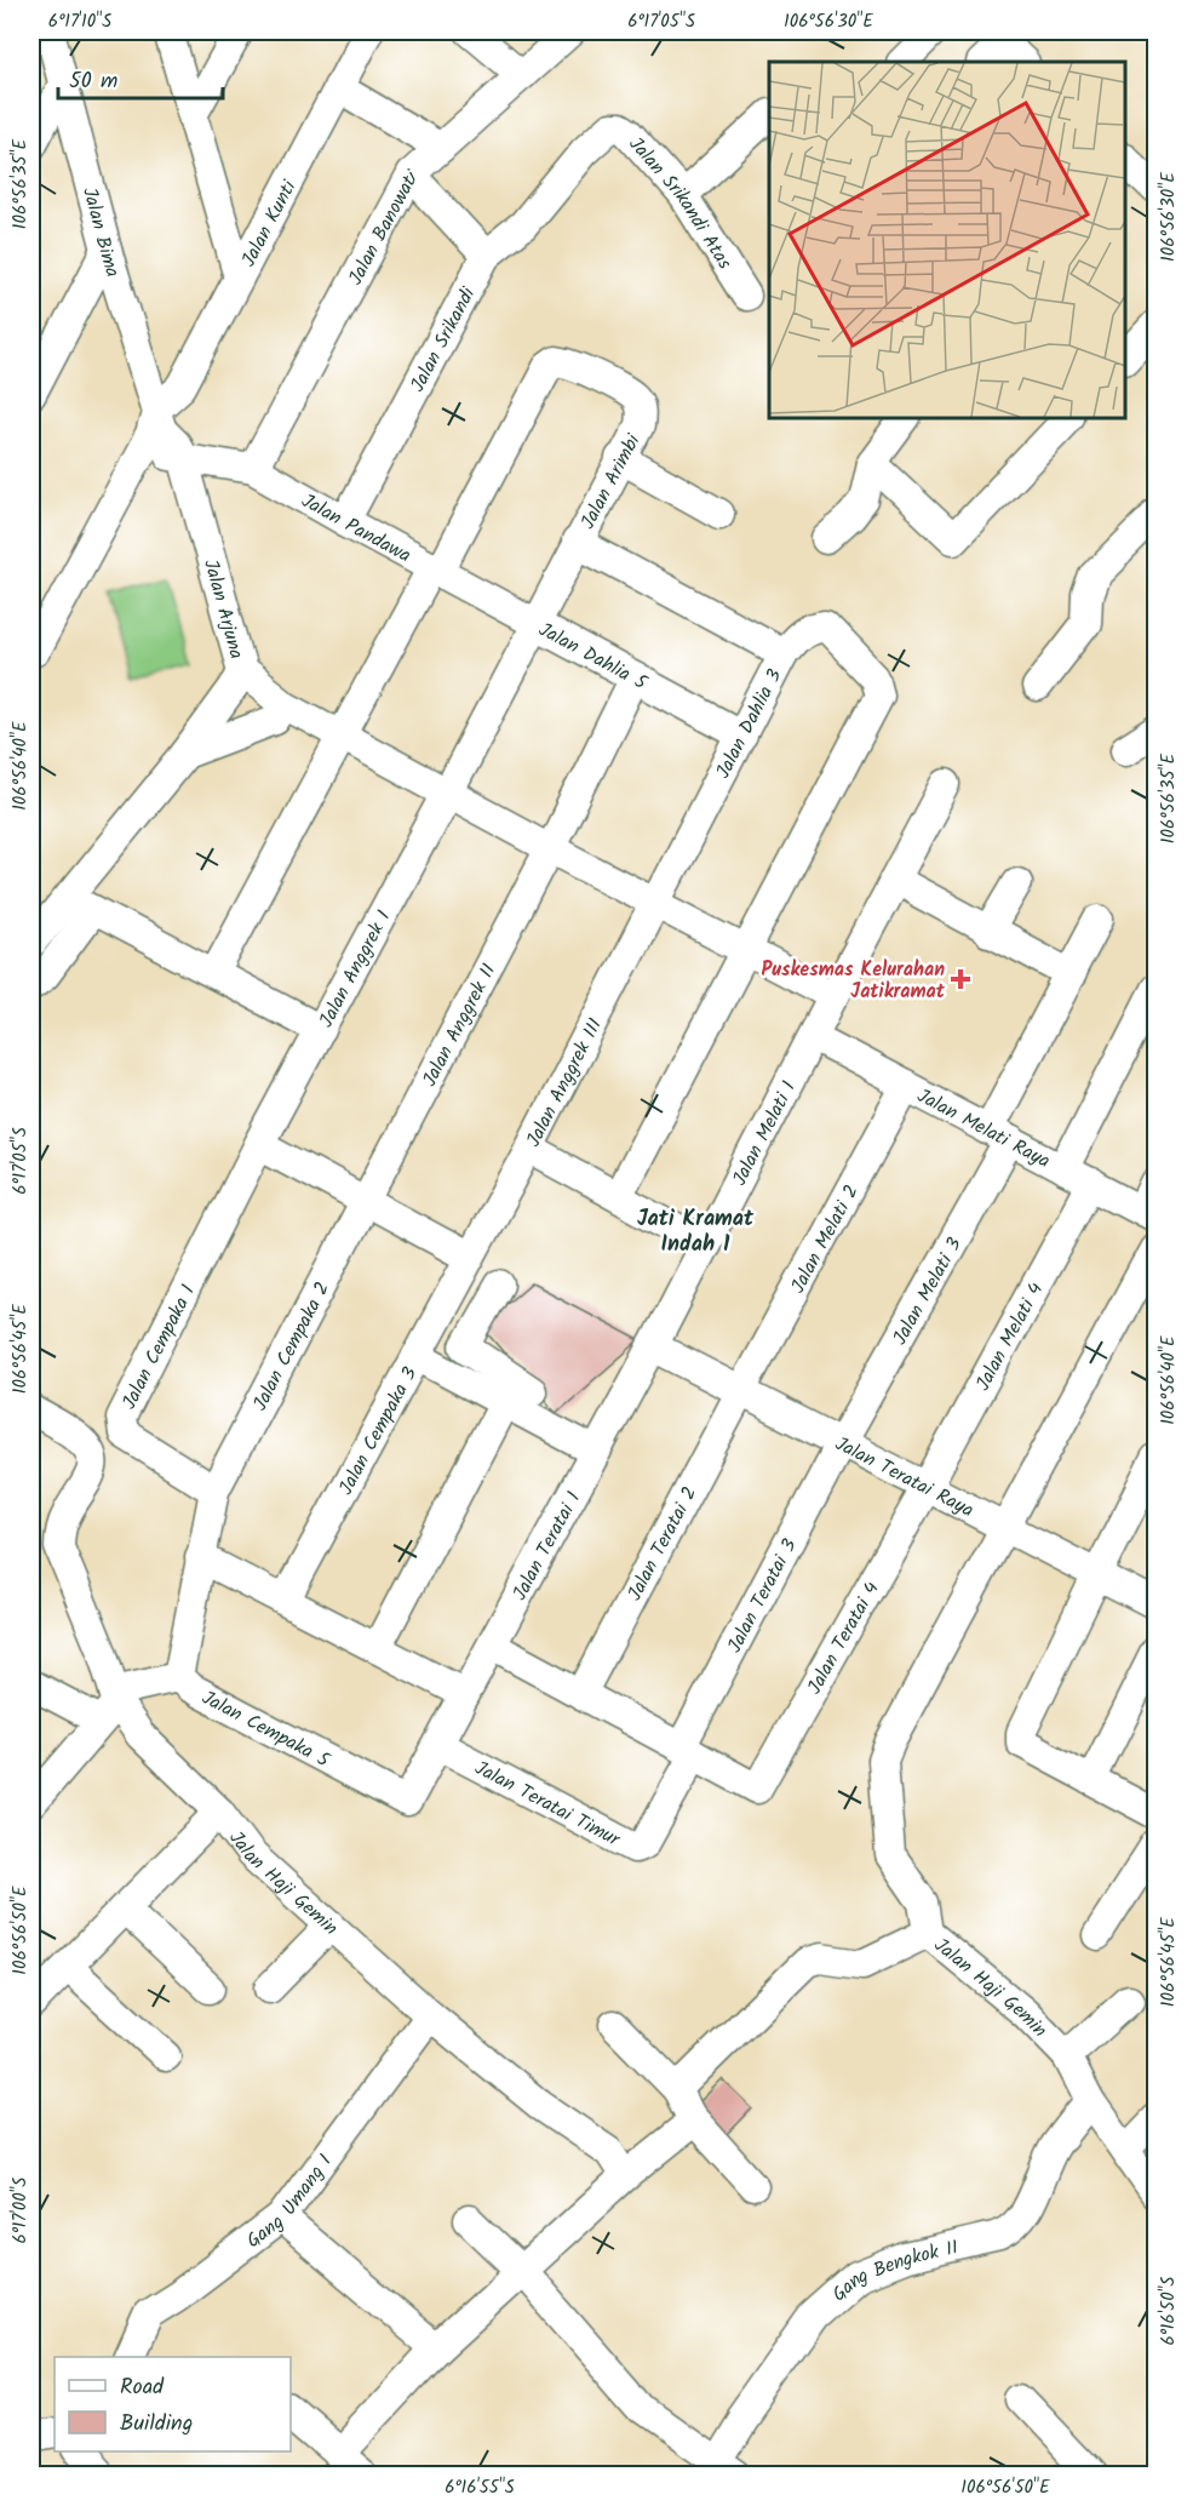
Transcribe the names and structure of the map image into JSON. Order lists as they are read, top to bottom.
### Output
{
  "streets": {
    "street": [
      "Jalan Srikandi Atas",
      "Jalan Kunti",
      "Jalan Banowati",
      "Jalan Bima",
      "Jalan Srikandi",
      "Jalan Arimbi",
      "Jalan Pandawa",
      "Jalan Arjuna",
      "Jalan Dahlia 5",
      "Jalan Dahlia 3",
      "Jalan Anggrek I",
      "Jalan Anggrek II",
      "Jalan Anggrek III",
      "Jalan Melati Raya",
      "Jalan Melati 1",
      "Jalan Melati 2",
      "Jalan Melati 3",
      "Jalan Melati 4",
      "Jalan Cempaka 1",
      "Jalan Cempaka 2",
      "Jalan Cempaka 3",
      "Jalan Teratai Raya",
      "Jalan Teratai 2",
      "Jalan Teratai 1",
      "Jalan Teratai 3",
      "Jalan Teratai 4",
      "Jalan Cempaka 5",
      "Jalan Teratai Timur",
      "Jalan Haji Gemin",
      "Gang Umang I",
      "Gang Bengkok II"
    ]
  },
  "crossings": [
    ["Jalan Srikandi Atas", "Jalan Srikandi"],
    ["Jalan Kunti", "Jalan Bima"],
    ["Jalan Kunti", "Jalan Pandawa"],
    ["Jalan Kunti", "Jalan Arjuna"],
    ["Jalan Banowati", "Jalan Pandawa"],
    ["Jalan Bima", "Jalan Pandawa"],
    ["Jalan Bima", "Jalan Arjuna"],
    ["Jalan Srikandi", "Jalan Pandawa"],
    ["Jalan Arimbi", "Jalan Pandawa"],
    ["Jalan Arimbi", "Jalan Dahlia 5"],
    ["Jalan Pandawa", "Jalan Arjuna"],
    ["Jalan Pandawa", "Jalan Dahlia 5"],
    ["Jalan Arjuna", "Jalan Dahlia 5"],
    ["Jalan Arjuna", "Jalan Dahlia 3"],
    ["Jalan Arjuna", "Jalan Anggrek I"],
    ["Jalan Arjuna", "Jalan Anggrek II"],
    ["Jalan Arjuna", "Jalan Anggrek III"],
    ["Jalan Arjuna", "Jalan Melati 1"],
    ["Jalan Dahlia 5", "Jalan Dahlia 3"],
    ["Jalan Dahlia 5", "Jalan Anggrek I"],
    ["Jalan Dahlia 5", "Jalan Anggrek II"],
    ["Jalan Dahlia 3", "Jalan Anggrek III"],
    ["Jalan Anggrek I", "Jalan Cempaka 1"],
    ["Jalan Anggrek II", "Jalan Cempaka 2"],
    ["Jalan Anggrek III", "Jalan Cempaka 3"],
    ["Jalan Melati Raya", "Jalan Melati 1"],
    ["Jalan Melati Raya", "Jalan Melati 2"],
    ["Jalan Melati Raya", "Jalan Melati 3"],
    ["Jalan Melati Raya", "Jalan Melati 4"],
    ["Jalan Melati 1", "Jalan Teratai Raya"],
    ["Jalan Melati 1", "Jalan Teratai 1"],
    ["Jalan Melati 2", "Jalan Teratai Raya"],
    ["Jalan Melati 2", "Jalan Teratai 2"],
    ["Jalan Melati 3", "Jalan Teratai Raya"],
    ["Jalan Melati 3", "Jalan Teratai 3"],
    ["Jalan Melati 4", "Jalan Teratai Raya"],
    ["Jalan Melati 4", "Jalan Teratai 4"],
    ["Jalan Cempaka 1", "Jalan Cempaka 2"],
    ["Jalan Teratai Raya", "Jalan Teratai 2"],
    ["Jalan Teratai Raya", "Jalan Teratai 1"],
    ["Jalan Teratai Raya", "Jalan Teratai 3"],
    ["Jalan Teratai Raya", "Jalan Teratai 4"],
    ["Jalan Teratai Raya", "Jalan Haji Gemin"],
    ["Jalan Teratai 1", "Jalan Cempaka 5"],
    ["Jalan Teratai 1", "Jalan Teratai Timur"],
    ["Jalan Teratai 3", "Jalan Teratai 4"],
    ["Jalan Teratai 3", "Jalan Teratai Timur"],
    ["Jalan Teratai 4", "Jalan Teratai Timur"],
    ["Jalan Cempaka 5", "Jalan Teratai Timur"],
    ["Jalan Haji Gemin", "Gang Umang I"],
    ["Jalan Haji Gemin", "Gang Bengkok II"]
  ],
  "districts": ["Jati Kramat Indah 1"],
  "places": {
    "health": ["Puskesmas Kelurahan Jatikramat"]
  },
  "legend": ["Road", "Building"],
  "scale_bar": "50 m",
  "coordinates": [
    "6°17'10\"S",
    "6°17'05\"S",
    "106°56'30\"E",
    "106°56'35\"E",
    "106°56'40\"E",
    "106°56'45\"E",
    "106°56'50\"E",
    "6°17'00\"S",
    "6°16'50\"S",
    "6°16'55\"S"
  ]
}
